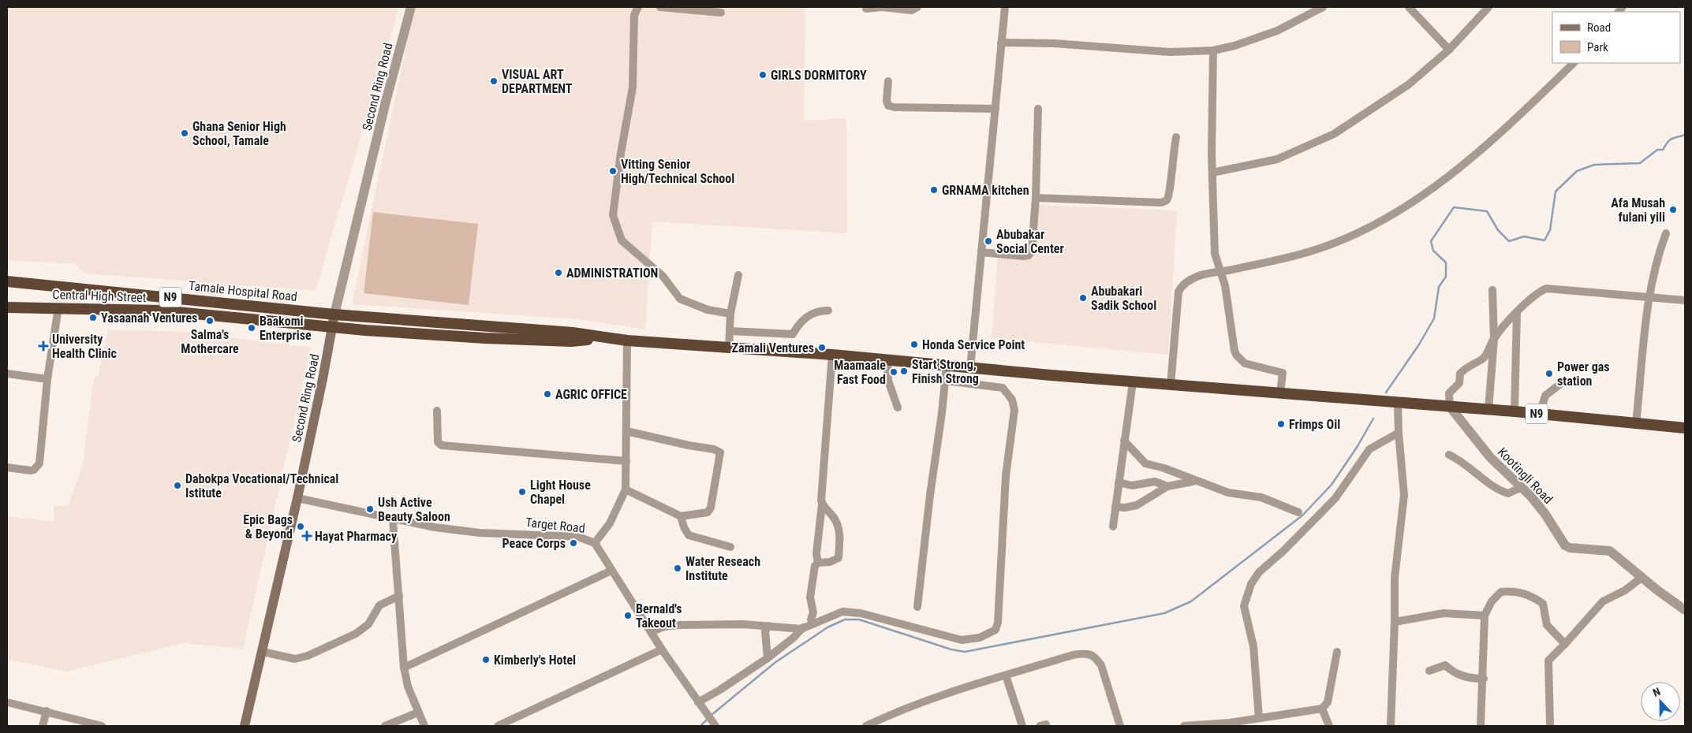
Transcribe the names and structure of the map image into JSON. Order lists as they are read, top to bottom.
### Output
{
  "streets": {
    "highway": ["Tamale Hospital Road", "Central High Street", "N9"],
    "main road": ["Second Ring Road"],
    "street": ["Kootingli Road", "Target Road"]
  },
  "crossings": [
    ["Second Ring Road", "Tamale Hospital Road"],
    ["Second Ring Road", "Central High Street"],
    ["Second Ring Road", "N9"],
    ["Second Ring Road", "Target Road"],
    ["Tamale Hospital Road", "N9"],
    ["Central High Street", "N9"],
    ["N9", "Kootingli Road"]
  ],
  "places": {
    "other": [
      "GIRLS DORMITORY",
      "VISUAL ART DEPARTMENT",
      "Ghana Senior High School, Tamale",
      "Vitting Senior High/Technical School",
      "GRNAMA kitchen",
      "Afa Musah fulani yili",
      "Abubakar Social Center",
      "ADMINISTRATION",
      "Abubakari Sadik School",
      "Yasaanah Ventures",
      "Salma's Mothercare",
      "Baakomi Enterprise",
      "Honda Service Point",
      "Zamali Ventures",
      "Start Strong, Finish Strong",
      "Maamaale Fast Food",
      "Power gas station",
      "AGRIC OFFICE",
      "Frimps Oil",
      "Dabokpa Vocational/Technical Istitute",
      "Light House Chapel",
      "Ush Active Beauty Saloon",
      "Epic Bags & Beyond",
      "Peace Corps",
      "Water Reseach Institute",
      "Bernald's Takeout",
      "Kimberly's Hotel"
    ],
    "health": ["University Health Clinic", "Hayat Pharmacy"]
  },
  "legend": ["Road", "Park"],
  "north": "top"
}
